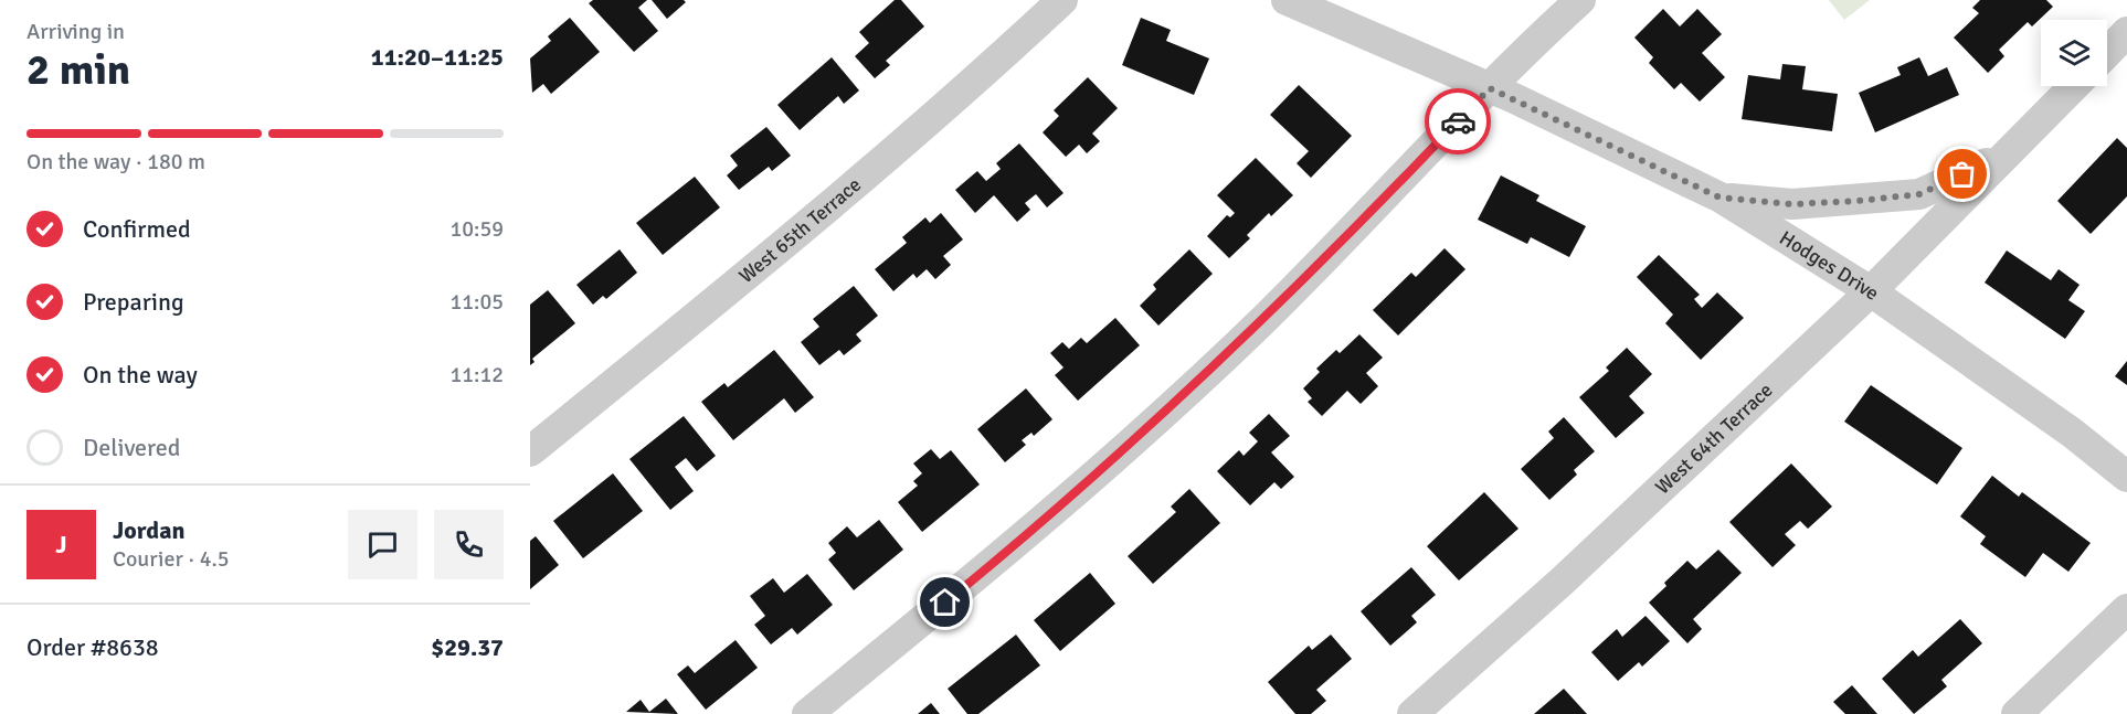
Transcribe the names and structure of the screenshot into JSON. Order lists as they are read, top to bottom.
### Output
{
  "streets": {
    "street": ["West 65th Terrace", "Hodges Drive", "West 64th Terrace"]
  },
  "crossings": [
    ["Hodges Drive", "West 64th Terrace"]
  ],
  "page": {
    "heading": ["2 min", "Arriving in", "11:20–11:25"],
    "panel": [
      "Jordan",
      "Courier · 4.5",
      "Order #8638",
      "$29.37"
    ],
    "bar": "On the way · 180 m",
    "list": [
      ["Confirmed", "10:59"],
      ["Preparing", "11:05"],
      ["On the way", "11:12"],
      "Delivered"
    ],
    "round": "J"
  }
}
